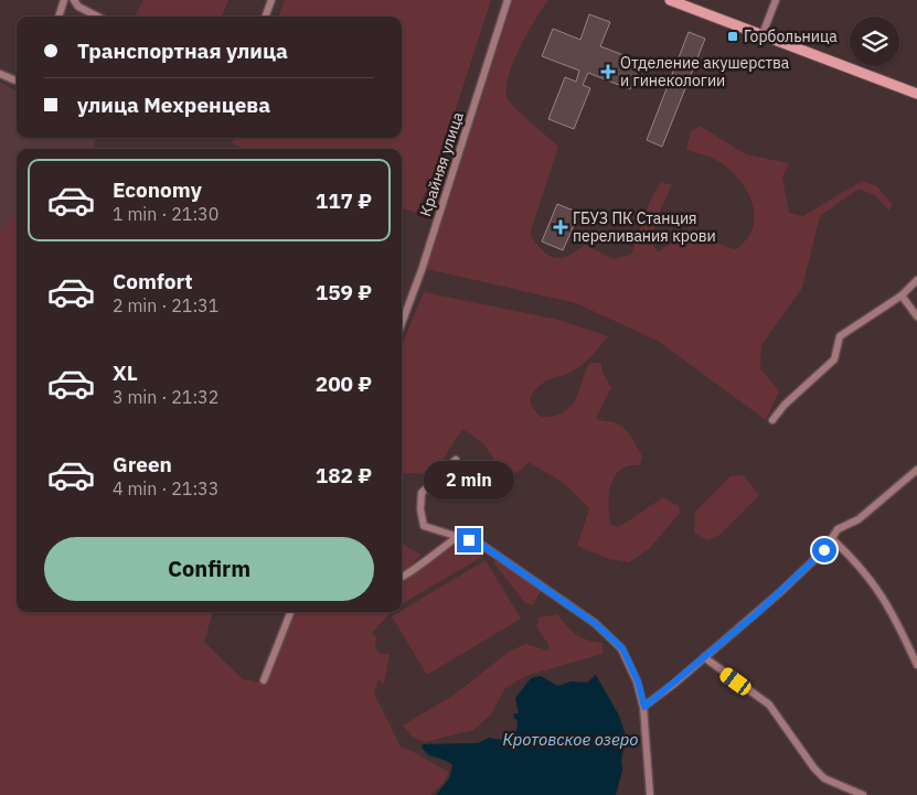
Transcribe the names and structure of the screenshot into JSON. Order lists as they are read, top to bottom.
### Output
{
  "streets": {
    "street": ["Крайняя улица"]
  },
  "water": ["Кротовское озеро"],
  "places": {
    "transit": ["Горбольница"],
    "health": ["Отделение акушерства и гинекологии", "ГБУЗ ПК Станция переливания крови"]
  },
  "page": {
    "banner": ["Транспортная улица", "улица Мехренцева"],
    "list": [
      {
        "name": "Economy",
        "note": "1 min · 21:30",
        "value": "117 ₽"
      },
      {
        "name": "Comfort",
        "note": "2 min · 21:31",
        "value": "159 ₽"
      },
      {
        "name": "XL",
        "note": "3 min · 21:32",
        "value": "200 ₽"
      },
      {
        "name": "Green",
        "note": "4 min · 21:33",
        "value": "182 ₽"
      }
    ],
    "bubble": "2 min",
    "buttons": "Confirm"
  }
}
